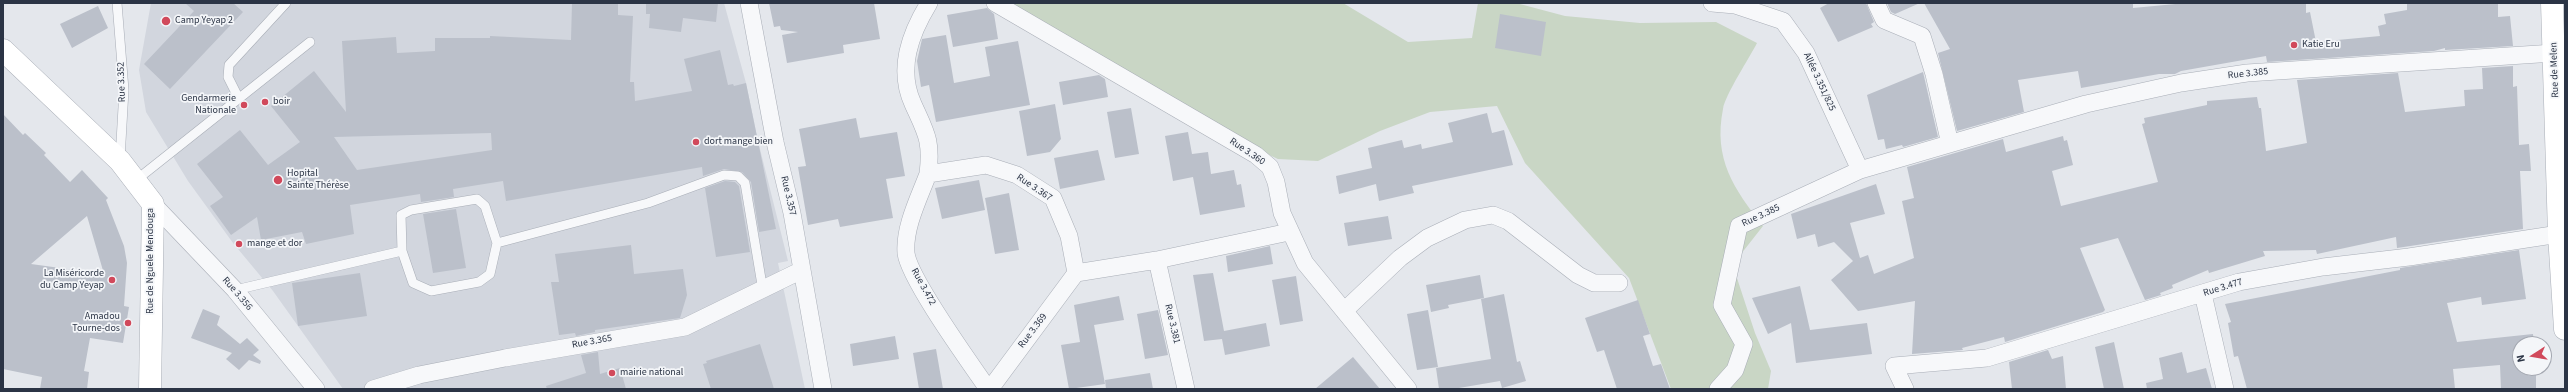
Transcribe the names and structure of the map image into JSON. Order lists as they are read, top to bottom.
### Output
{
  "streets": {
    "street": [
      "Rue de Melen",
      "Rue 3.385",
      "Allée 3.351/825",
      "Rue 3.360",
      "Rue 3.367",
      "Rue 3.357",
      "Rue de Nguele Mendouga",
      "Rue 3.472",
      "Rue 3.477",
      "Rue 3.356",
      "Rue 3.381",
      "Rue 3.369",
      "Rue 3.365"
    ],
    "lane": ["Rue 3.352"]
  },
  "crossings": [
    ["Rue de Melen", "Rue 3.385"],
    ["Rue de Melen", "Rue 3.477"],
    ["Rue 3.385", "Allée 3.351/825"],
    ["Rue 3.352", "Rue de Nguele Mendouga"],
    ["Rue 3.367", "Rue 3.472"],
    ["Rue 3.367", "Rue 3.369"],
    ["Rue 3.357", "Rue 3.365"],
    ["Rue de Nguele Mendouga", "Rue 3.356"],
    ["Rue 3.472", "Rue 3.369"]
  ],
  "places": [
    "Camp Yeyap 2",
    "Katie Eru",
    "boir",
    "Gendarmerie Nationale",
    "dort mange bien",
    "Hopital Sainte Thérèse",
    "mange et dor",
    "La Miséricorde du Camp Yeyap",
    "Amadou Tourne-dos",
    "mairie national"
  ],
  "north": "left"
}
